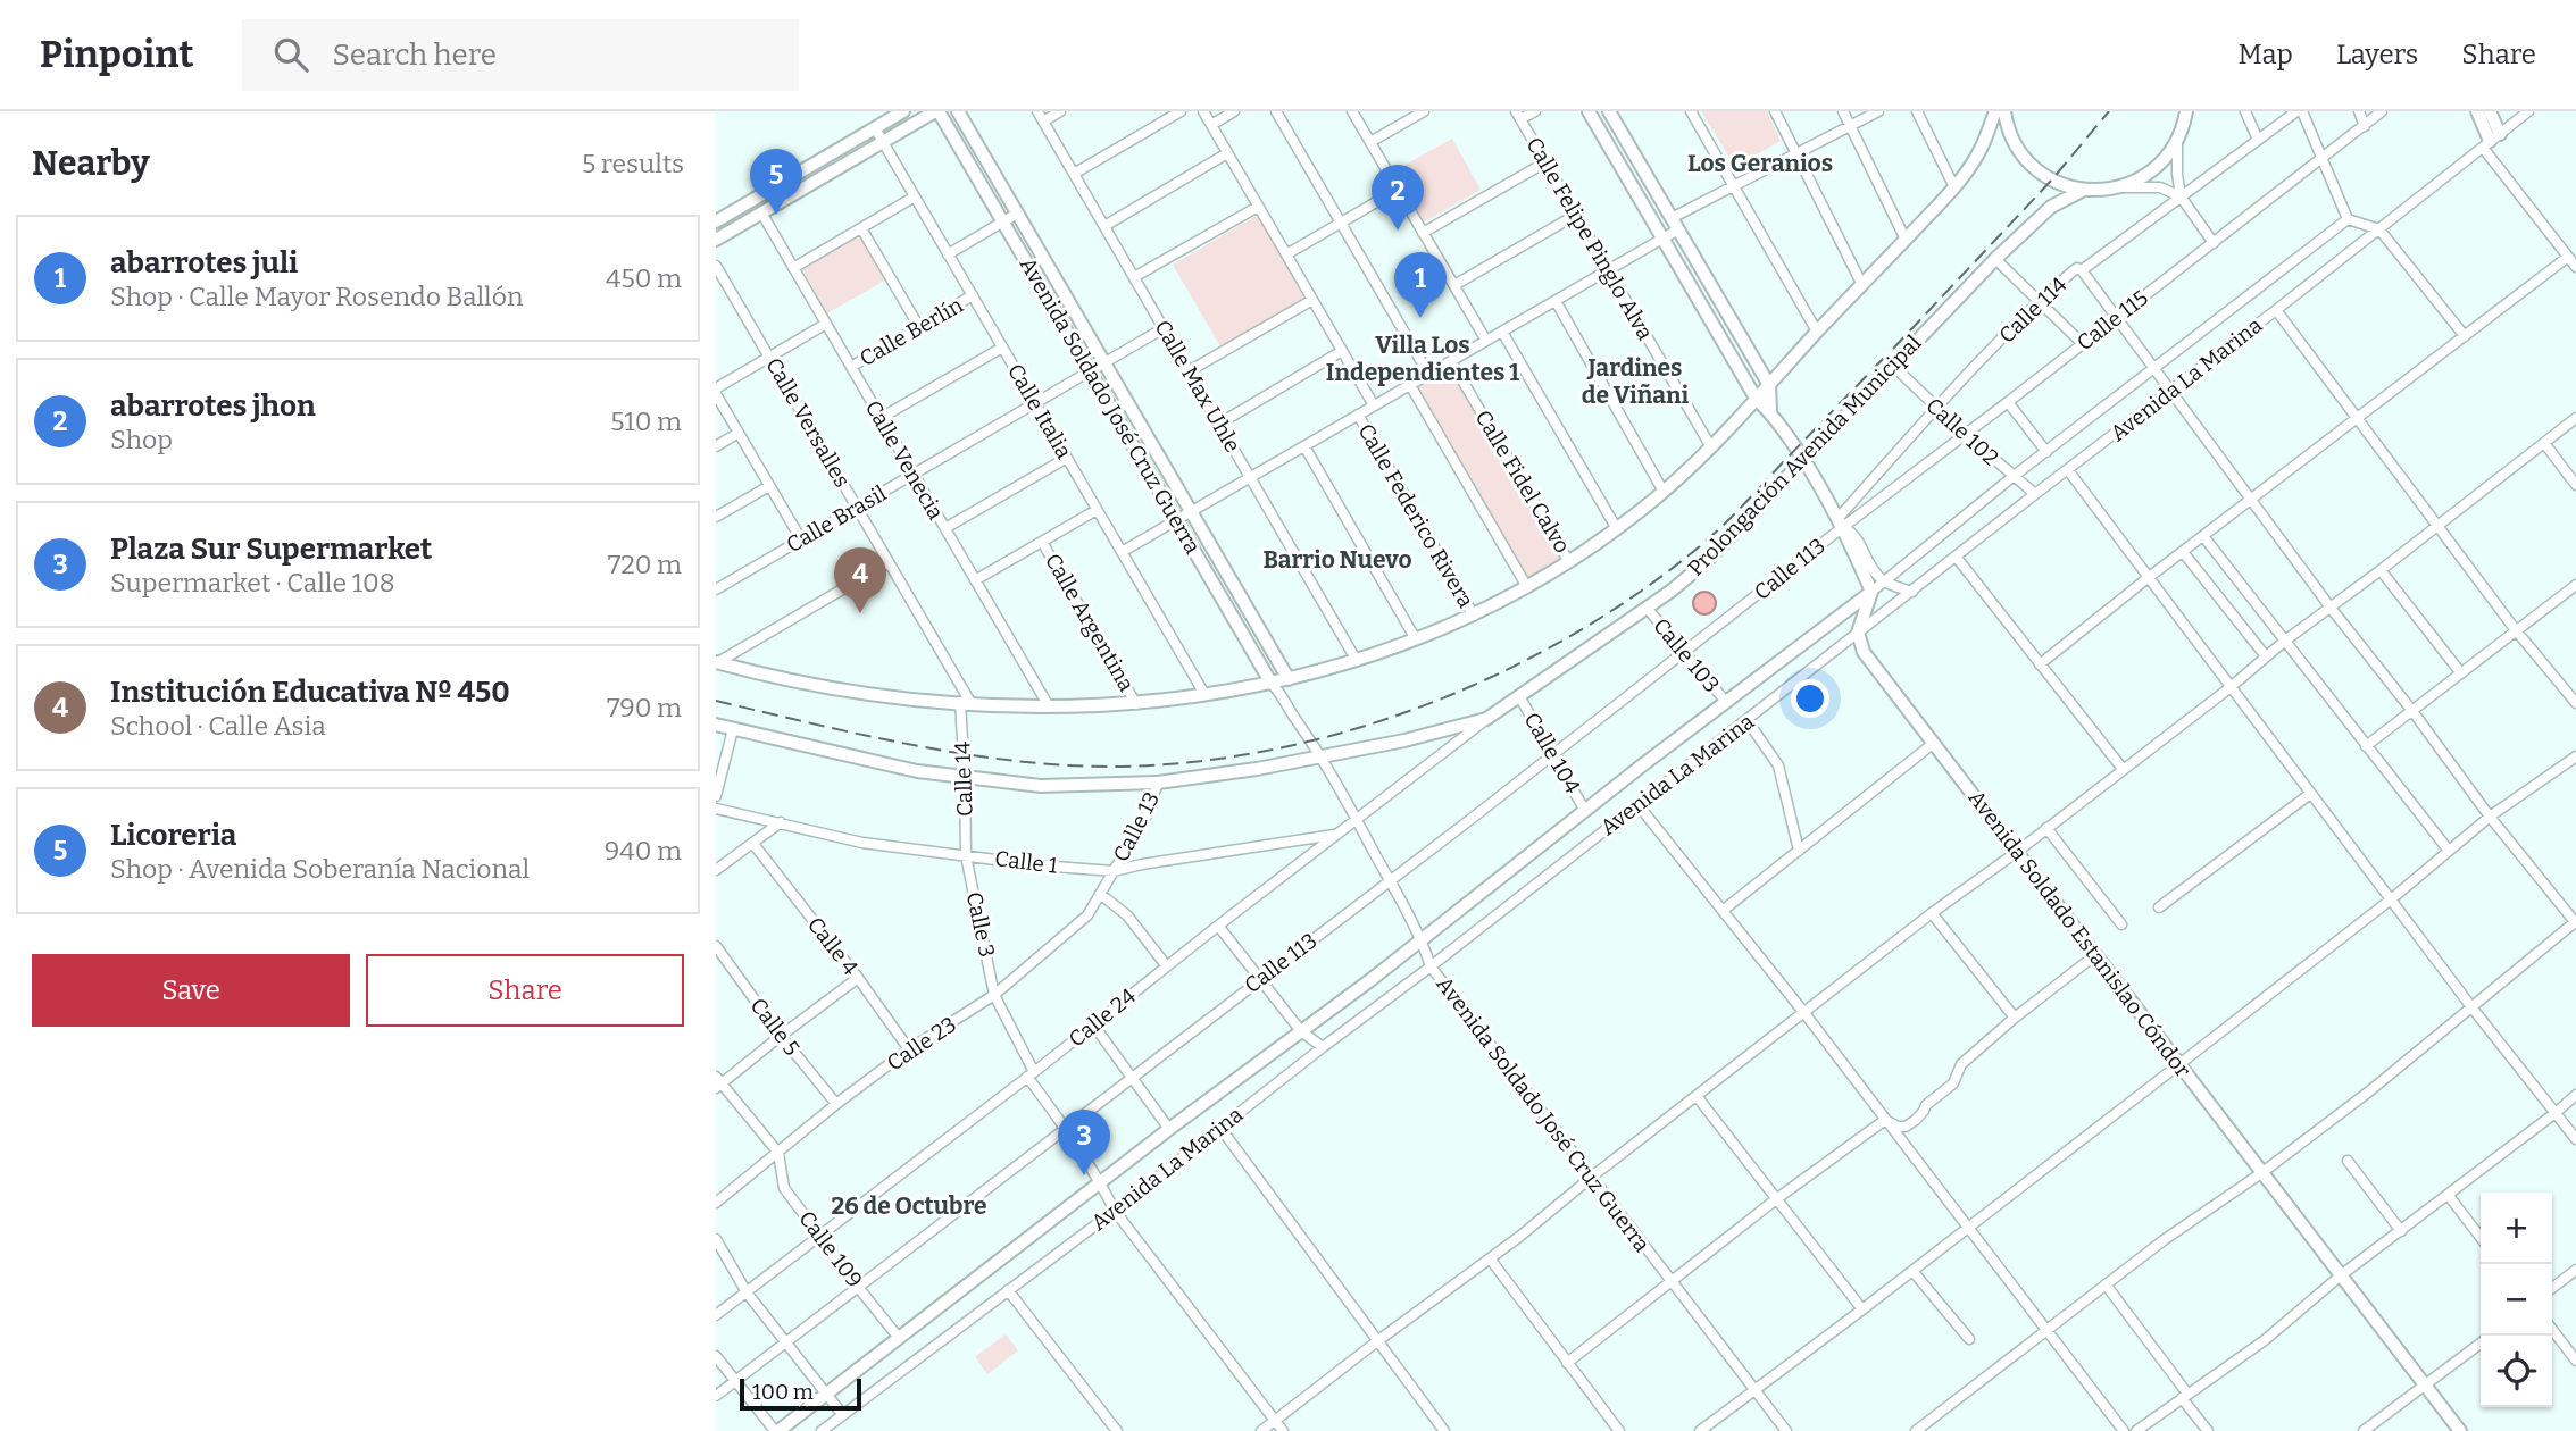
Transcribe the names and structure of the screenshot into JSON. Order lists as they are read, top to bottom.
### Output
{
  "streets": {
    "street": [
      "Calle Felipe Pinglo Alva",
      "Calle 114",
      "Calle 115",
      "Calle Berlín",
      "Avenida La Marina",
      "Calle Max Uhle",
      "Avenida Soldado José Cruz Guerra",
      "Calle Italia",
      "Calle Versalles",
      "Calle 102",
      "Prolongación Avenida Municipal",
      "Calle Venecia",
      "Calle Fidel Calvo",
      "Calle Federico Rivera",
      "Calle Brasil",
      "Calle 113",
      "Calle Argentina",
      "Calle 103",
      "Calle 104",
      "Calle 14",
      "Calle 13",
      "Calle 1",
      "Calle 3",
      "Avenida Soldado Estanislao Cóndor",
      "Calle 4",
      "Calle 24",
      "Calle 5",
      "Calle 23",
      "Calle 109"
    ]
  },
  "crossings": [
    ["Calle 114", "Calle 115"],
    ["Calle 114", "Calle 102"],
    ["Calle 114", "Calle 113"],
    ["Calle 115", "Calle 102"],
    ["Calle 115", "Calle 113"],
    ["Calle Berlín", "Calle Italia"],
    ["Calle Berlín", "Calle Venecia"],
    ["Avenida La Marina", "Avenida Soldado José Cruz Guerra"],
    ["Avenida La Marina", "Calle 102"],
    ["Avenida La Marina", "Calle 103"],
    ["Avenida La Marina", "Calle 104"],
    ["Avenida La Marina", "Calle 3"],
    ["Avenida La Marina", "Avenida Soldado Estanislao Cóndor"],
    ["Avenida La Marina", "Calle 109"],
    ["Calle Max Uhle", "Calle Brasil"],
    ["Avenida Soldado José Cruz Guerra", "Prolongación Avenida Municipal"],
    ["Avenida Soldado José Cruz Guerra", "Calle Brasil"],
    ["Avenida Soldado José Cruz Guerra", "Calle 113"],
    ["Avenida Soldado José Cruz Guerra", "Calle 24"],
    ["Calle Italia", "Calle Brasil"],
    ["Calle Versalles", "Calle Brasil"],
    ["Calle Versalles", "Calle 14"],
    ["Calle 102", "Prolongación Avenida Municipal"],
    ["Prolongación Avenida Municipal", "Calle 103"],
    ["Prolongación Avenida Municipal", "Calle 104"],
    ["Prolongación Avenida Municipal", "Calle 14"],
    ["Prolongación Avenida Municipal", "Calle 13"],
    ["Prolongación Avenida Municipal", "Calle 24"],
    ["Calle Venecia", "Calle Brasil"],
    ["Calle 113", "Calle 103"],
    ["Calle 113", "Calle 104"],
    ["Calle 113", "Calle 3"],
    ["Calle 113", "Calle 109"],
    ["Calle 14", "Calle 1"],
    ["Calle 14", "Calle 3"],
    ["Calle 13", "Calle 1"],
    ["Calle 13", "Calle 23"],
    ["Calle 1", "Calle 3"],
    ["Calle 1", "Calle 24"],
    ["Calle 1", "Calle 23"],
    ["Calle 3", "Calle 24"],
    ["Calle 3", "Calle 23"],
    ["Calle 4", "Calle 23"],
    ["Calle 24", "Calle 109"],
    ["Calle 5", "Calle 23"],
    ["Calle 23", "Calle 109"]
  ],
  "districts": [
    "Los Geranios",
    "Villa Los Independientes 1",
    "Jardines de Viñani",
    "Barrio Nuevo",
    "26 de Octubre"
  ],
  "scale_bar": "100 m",
  "page": {
    "header": "Pinpoint",
    "search": "Search here",
    "nav": ["Map", "Layers", "Share"],
    "heading": ["Nearby", "5 results"],
    "pins": [
      "5",
      "2",
      "1",
      "4",
      "3"
    ],
    "list": [
      {
        "mark": "1",
        "name": "abarrotes juli",
        "note": "Shop · Calle Mayor Rosendo Ballón",
        "value": "450 m"
      },
      {
        "mark": "2",
        "name": "abarrotes jhon",
        "note": "Shop",
        "value": "510 m"
      },
      {
        "mark": "3",
        "name": "Plaza Sur Supermarket",
        "note": "Supermarket · Calle 108",
        "value": "720 m"
      },
      {
        "mark": "4",
        "name": "Institución Educativa Nº 450",
        "note": "School · Calle Asia",
        "value": "790 m"
      },
      {
        "mark": "5",
        "name": "Licoreria",
        "note": "Shop · Avenida Soberanía Nacional",
        "value": "940 m"
      }
    ],
    "buttons": ["Save", "Share"],
    "map_buttons": ["+", "−"],
    "scale": "100 m"
  }
}
